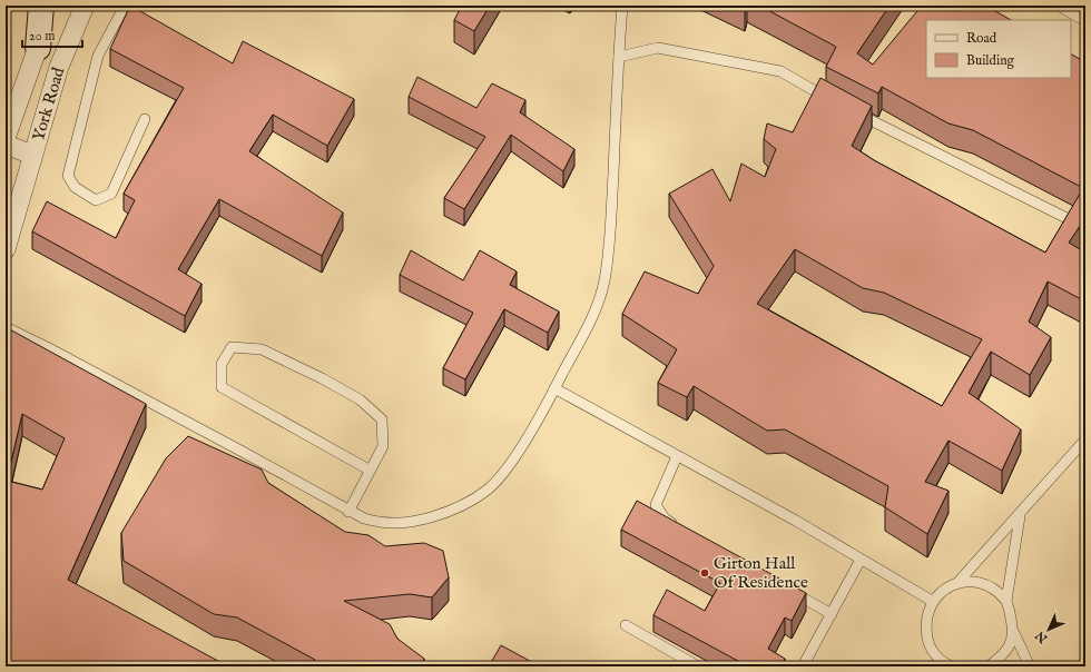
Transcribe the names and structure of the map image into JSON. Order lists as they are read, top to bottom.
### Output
{
  "streets": {
    "street": ["York Road"]
  },
  "places": ["Girton Hall Of Residence"],
  "legend": ["Road", "Building"],
  "scale_bar": "20 m",
  "north": "bottom left"
}
